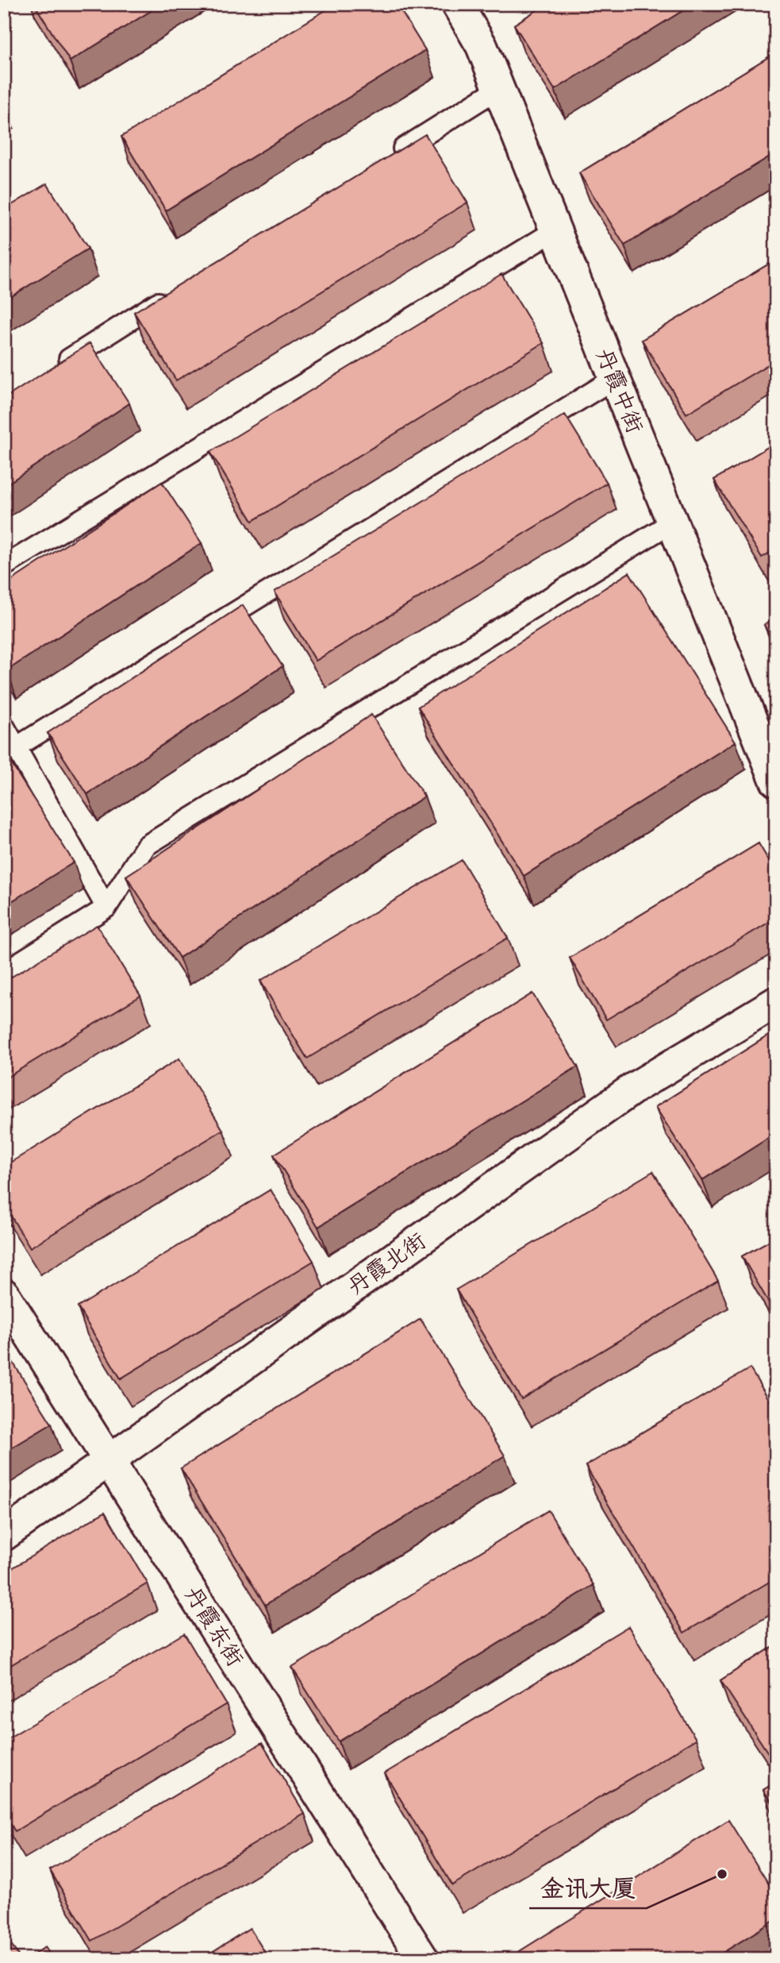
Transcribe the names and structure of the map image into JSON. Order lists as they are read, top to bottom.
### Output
{
  "streets": {
    "street": ["丹霞中街", "丹霞北街", "丹霞东街"]
  },
  "crossings": [
    ["丹霞北街", "丹霞东街"]
  ],
  "places": ["金讯大厦"]
}
